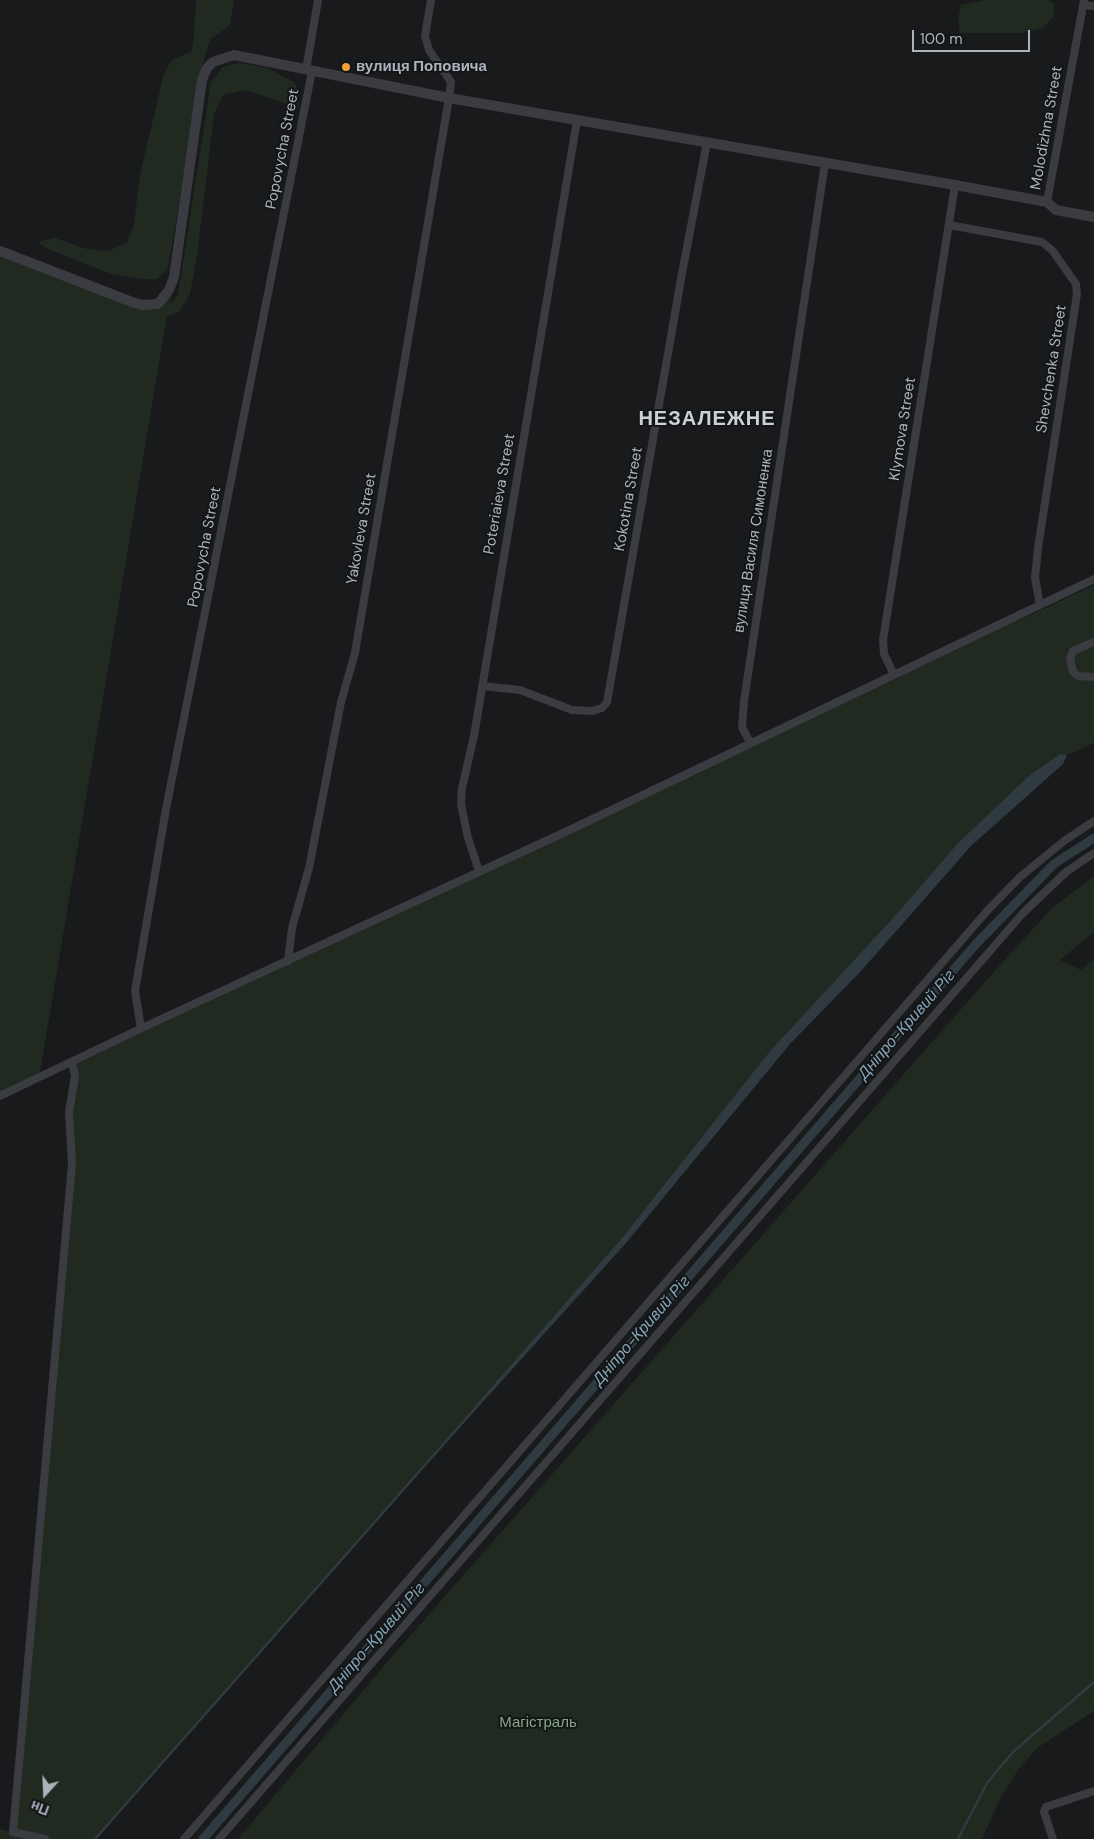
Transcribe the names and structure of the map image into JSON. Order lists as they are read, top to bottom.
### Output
{
  "streets": {
    "street": [
      "Molodizhna Street",
      "Popovycha Street",
      "Shevchenka Street",
      "Klymova Street",
      "Poteriaieva Street",
      "Kokotina Street",
      "Yakovleva Street",
      "вулиця Василя Симоненка"
    ]
  },
  "crossings": [
    ["Shevchenka Street", "Klymova Street"],
    ["Poteriaieva Street", "Kokotina Street"]
  ],
  "districts": ["НЕЗАЛЕЖНЕ"],
  "water": ["Дніпро-Кривий Ріг"],
  "parks": ["Магістраль"],
  "places": ["вулиця Поповича"],
  "scale_bar": "100 m",
  "north": "bottom"
}
